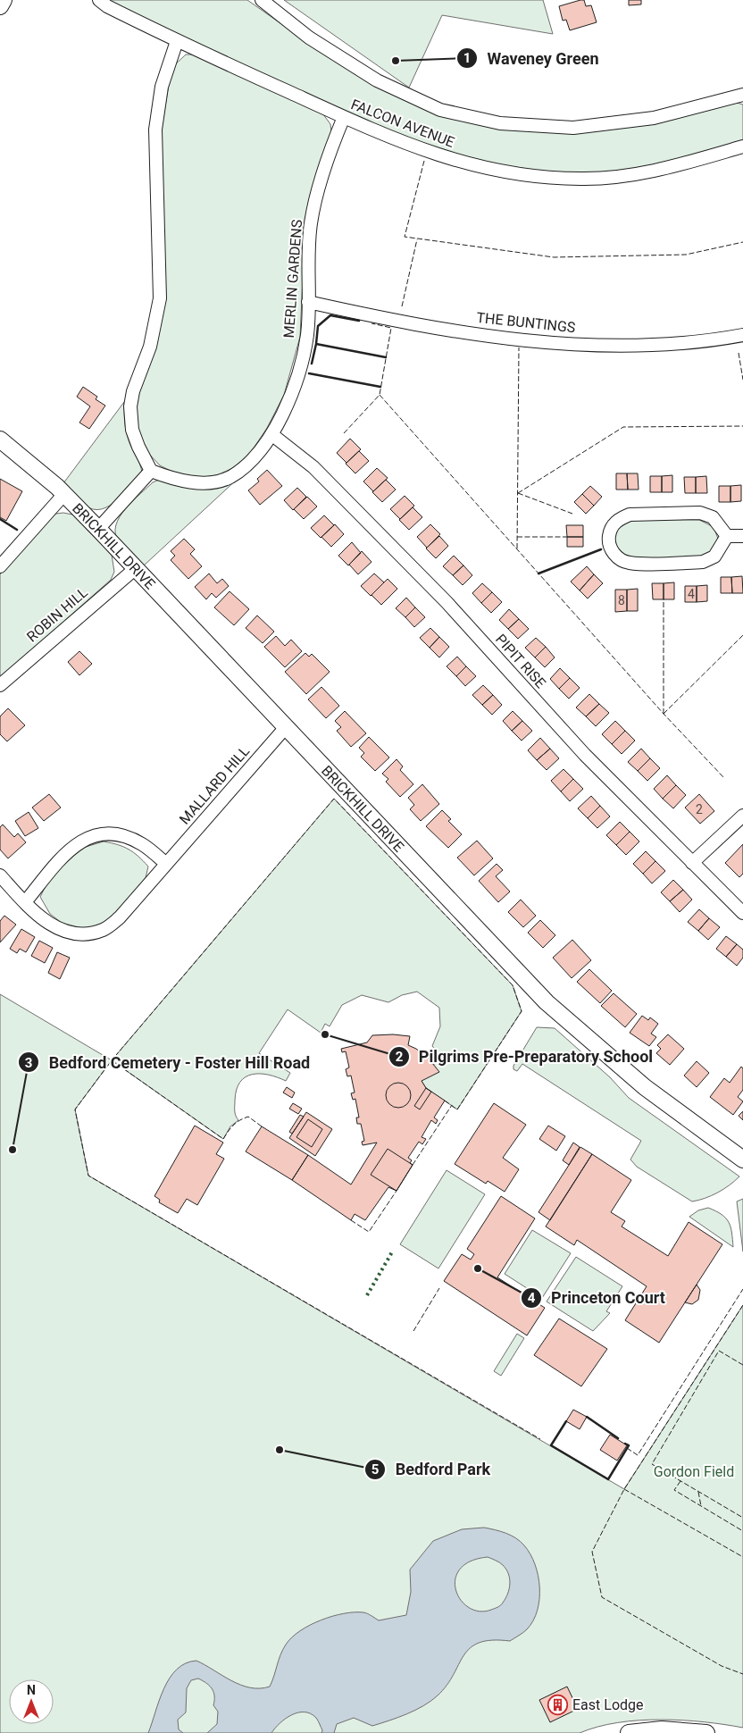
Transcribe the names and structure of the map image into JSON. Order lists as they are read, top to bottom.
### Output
{
  "streets": {
    "street": [
      "FALCON AVENUE",
      "MERLIN GARDENS",
      "THE BUNTINGS",
      "BRICKHILL DRIVE",
      "ROBIN HILL",
      "PIPIT RISE",
      "MALLARD HILL"
    ]
  },
  "crossings": [
    ["FALCON AVENUE", "MERLIN GARDENS"],
    ["MERLIN GARDENS", "THE BUNTINGS"],
    ["MERLIN GARDENS", "PIPIT RISE"],
    ["BRICKHILL DRIVE", "ROBIN HILL"],
    ["BRICKHILL DRIVE", "MALLARD HILL"]
  ],
  "parks": ["Gordon Field"],
  "places": {
    "other": [
      "Waveney Green",
      "Pilgrims Pre-Preparatory School",
      "Bedford Cemetery - Foster Hill Road",
      "Princeton Court",
      "Bedford Park"
    ],
    "building": ["East Lodge"]
  },
  "house_numbers": ["4", "8", "2"],
  "north": "top"
}
